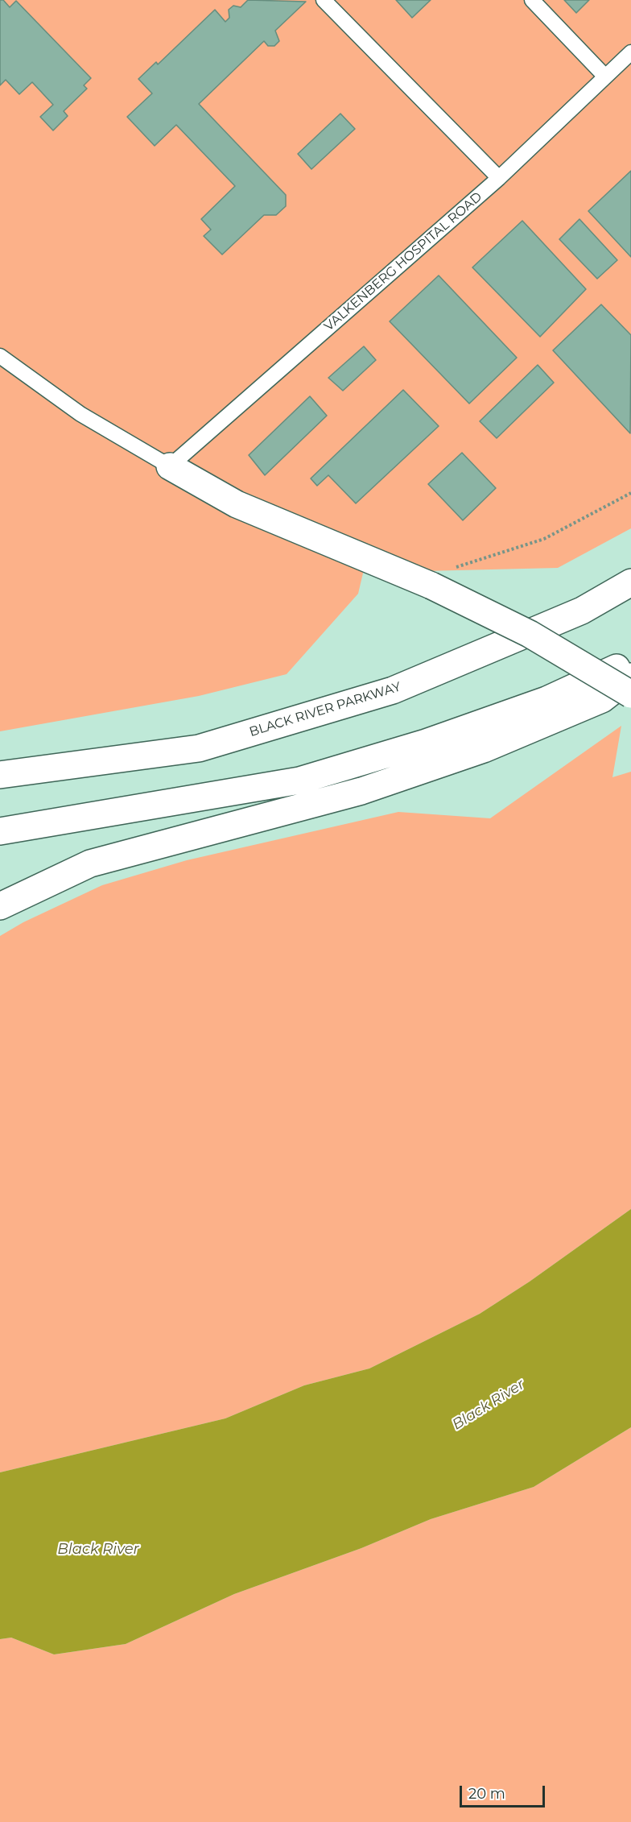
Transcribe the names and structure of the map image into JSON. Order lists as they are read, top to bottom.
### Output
{
  "streets": {
    "main road": ["BLACK RIVER PARKWAY"],
    "lane": ["VALKENBERG HOSPITAL ROAD"]
  },
  "water": ["Black River"],
  "scale_bar": "20 m"
}
